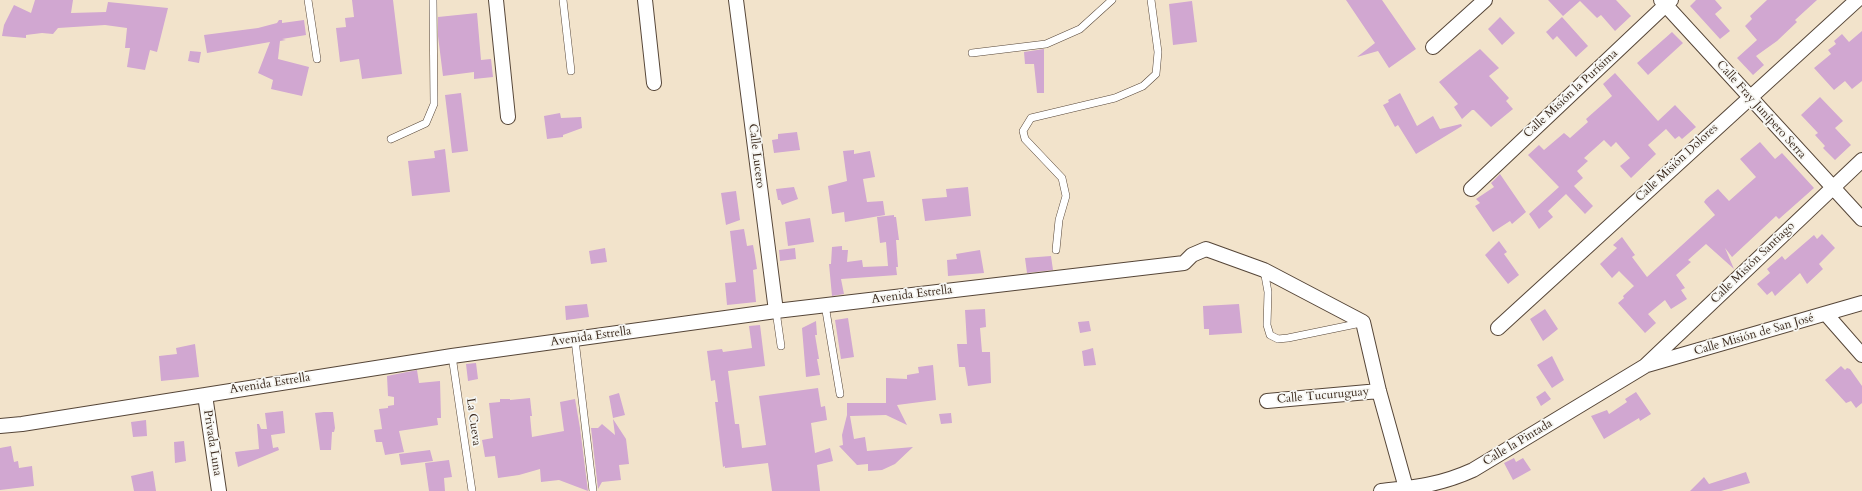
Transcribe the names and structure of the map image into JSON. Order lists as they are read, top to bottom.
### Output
{
  "streets": {
    "street": [
      "Calle Misión la Purísima",
      "Calle Fray Junípero Serra",
      "Calle Lucero",
      "Calle Misión Dolores",
      "Calle Misión Santiago",
      "Avenida Estrella",
      "Calle Misión de San José",
      "Calle Tucuruguay",
      "Privada Luna",
      "Calle la Pintada"
    ],
    "lane": ["La Cueva"]
  },
  "crossings": [
    ["Calle Misión la Purísima", "Calle Fray Junípero Serra"],
    ["Calle Fray Junípero Serra", "Calle Misión Dolores"],
    ["Calle Fray Junípero Serra", "Calle Misión Santiago"],
    ["Calle Lucero", "Avenida Estrella"],
    ["Calle Misión Santiago", "Calle Misión de San José"],
    ["Calle Misión Santiago", "Calle la Pintada"],
    ["Avenida Estrella", "La Cueva"],
    ["Avenida Estrella", "Privada Luna"],
    ["Calle Misión de San José", "Calle la Pintada"],
    ["Calle Tucuruguay", "Calle la Pintada"]
  ]
}
